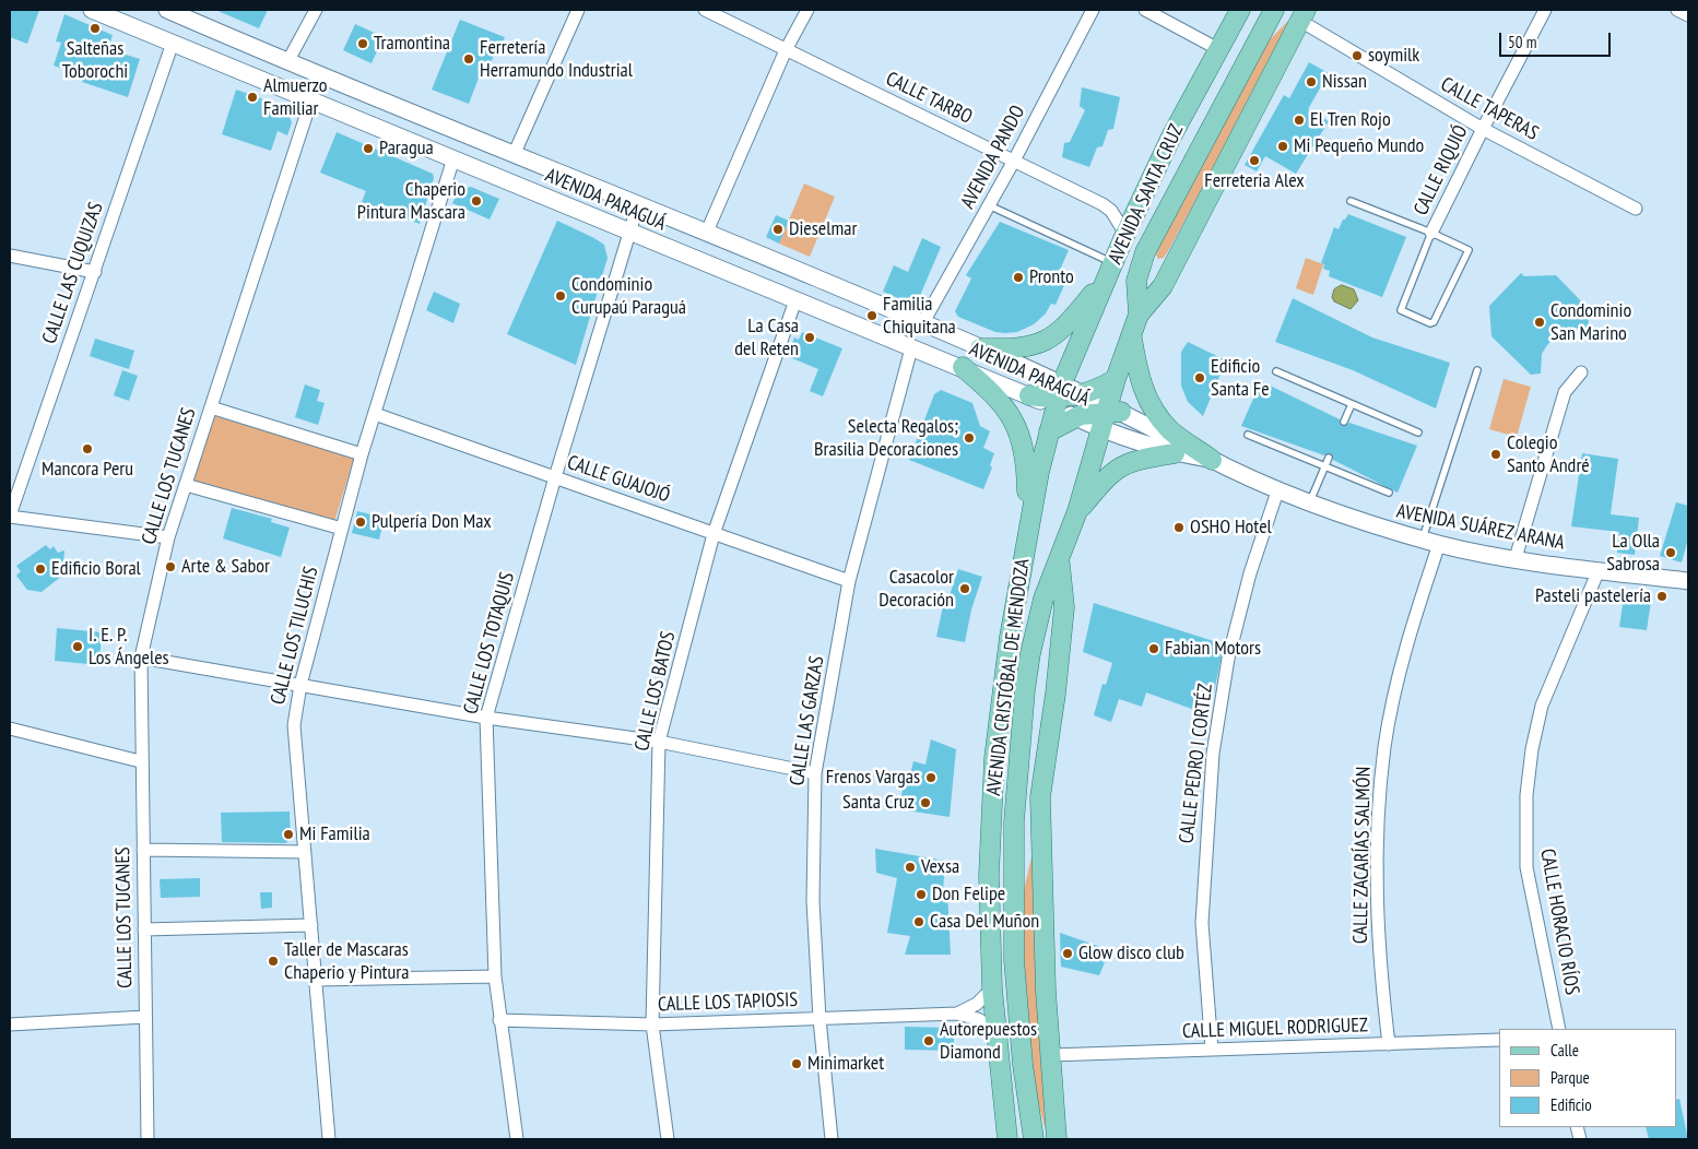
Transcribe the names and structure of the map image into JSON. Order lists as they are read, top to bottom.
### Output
{
  "streets": {
    "main road": [
      "AVENIDA SANTA CRUZ",
      "AVENIDA PARAGUÁ",
      "AVENIDA SUÁREZ ARANA",
      "AVENIDA CRISTÓBAL DE MENDOZA"
    ],
    "street": [
      "CALLE TARBO",
      "CALLE TAPERAS",
      "AVENIDA PANDO",
      "CALLE RIQUIÓ",
      "CALLE LAS CUQUIZAS",
      "CALLE LOS TUCANES",
      "CALLE GUAJOJÓ",
      "CALLE LOS TILUCHIS",
      "CALLE LOS TOTAQUIS",
      "CALLE LOS BATOS",
      "CALLE LAS GARZAS",
      "CALLE PEDRO I CORTÉZ",
      "CALLE ZACARÍAS SALMÓN",
      "CALLE HORACIO RÍOS",
      "CALLE LOS TAPIOSIS",
      "CALLE MIGUEL RODRIGUEZ"
    ]
  },
  "crossings": [
    ["CALLE TARBO", "AVENIDA PANDO"],
    ["CALLE TARBO", "AVENIDA SANTA CRUZ"],
    ["CALLE TAPERAS", "CALLE RIQUIÓ"],
    ["CALLE TAPERAS", "AVENIDA SANTA CRUZ"],
    ["AVENIDA PANDO", "AVENIDA PARAGUÁ"],
    ["AVENIDA SANTA CRUZ", "AVENIDA PARAGUÁ"],
    ["AVENIDA SANTA CRUZ", "AVENIDA SUÁREZ ARANA"],
    ["AVENIDA SANTA CRUZ", "AVENIDA CRISTÓBAL DE MENDOZA"],
    ["AVENIDA PARAGUÁ", "CALLE LAS CUQUIZAS"],
    ["AVENIDA PARAGUÁ", "CALLE LOS TUCANES"],
    ["AVENIDA PARAGUÁ", "AVENIDA SUÁREZ ARANA"],
    ["AVENIDA PARAGUÁ", "CALLE LOS TILUCHIS"],
    ["AVENIDA PARAGUÁ", "CALLE LOS TOTAQUIS"],
    ["AVENIDA PARAGUÁ", "AVENIDA CRISTÓBAL DE MENDOZA"],
    ["AVENIDA PARAGUÁ", "CALLE LOS BATOS"],
    ["AVENIDA PARAGUÁ", "CALLE LAS GARZAS"],
    ["CALLE GUAJOJÓ", "CALLE LOS TILUCHIS"],
    ["CALLE GUAJOJÓ", "CALLE LOS TOTAQUIS"],
    ["CALLE GUAJOJÓ", "CALLE LOS BATOS"],
    ["CALLE GUAJOJÓ", "CALLE LAS GARZAS"],
    ["AVENIDA SUÁREZ ARANA", "AVENIDA CRISTÓBAL DE MENDOZA"],
    ["AVENIDA SUÁREZ ARANA", "CALLE PEDRO I CORTÉZ"],
    ["AVENIDA SUÁREZ ARANA", "CALLE ZACARÍAS SALMÓN"],
    ["AVENIDA SUÁREZ ARANA", "CALLE HORACIO RÍOS"],
    ["CALLE LOS TOTAQUIS", "CALLE LOS TAPIOSIS"],
    ["AVENIDA CRISTÓBAL DE MENDOZA", "CALLE LOS TAPIOSIS"],
    ["AVENIDA CRISTÓBAL DE MENDOZA", "CALLE MIGUEL RODRIGUEZ"],
    ["CALLE LOS BATOS", "CALLE LOS TAPIOSIS"],
    ["CALLE LAS GARZAS", "CALLE LOS TAPIOSIS"],
    ["CALLE PEDRO I CORTÉZ", "CALLE MIGUEL RODRIGUEZ"],
    ["CALLE ZACARÍAS SALMÓN", "CALLE MIGUEL RODRIGUEZ"]
  ],
  "places": [
    "Salteñas Toborochi",
    "Tramontina",
    "soymilk",
    "Ferretería Herramundo Industrial",
    "Nissan",
    "Almuerzo Familiar",
    "El Tren Rojo",
    "Mi Pequeño Mundo",
    "Paragua",
    "Ferreteria Alex",
    "Chaperio Pintura Mascara",
    "Dieselmar",
    "Pronto",
    "Condominio Curupaú Paraguá",
    "Familia Chiquitana",
    "Condominio San Marino",
    "La Casa del Reten",
    "Edificio Santa Fe",
    "Selecta Regalos; Brasilia Decoraciones",
    "Mancora Peru",
    "Colegio Santo André",
    "Pulpería Don Max",
    "OSHO Hotel",
    "La Olla Sabrosa",
    "Arte & Sabor",
    "Edificio Boral",
    "Casacolor Decoración",
    "Pasteli pastelería",
    "I. E. P. Los Ángeles",
    "Fabian Motors",
    "Frenos Vargas",
    "Santa Cruz",
    "Mi Familia",
    "Vexsa",
    "Don Felipe",
    "Casa Del Muñon",
    "Glow disco club",
    "Taller de Mascaras Chaperio y Pintura",
    "Autorepuestos Diamond",
    "Minimarket"
  ],
  "legend": ["Calle", "Parque", "Edificio"],
  "scale_bar": "50 m"
}
